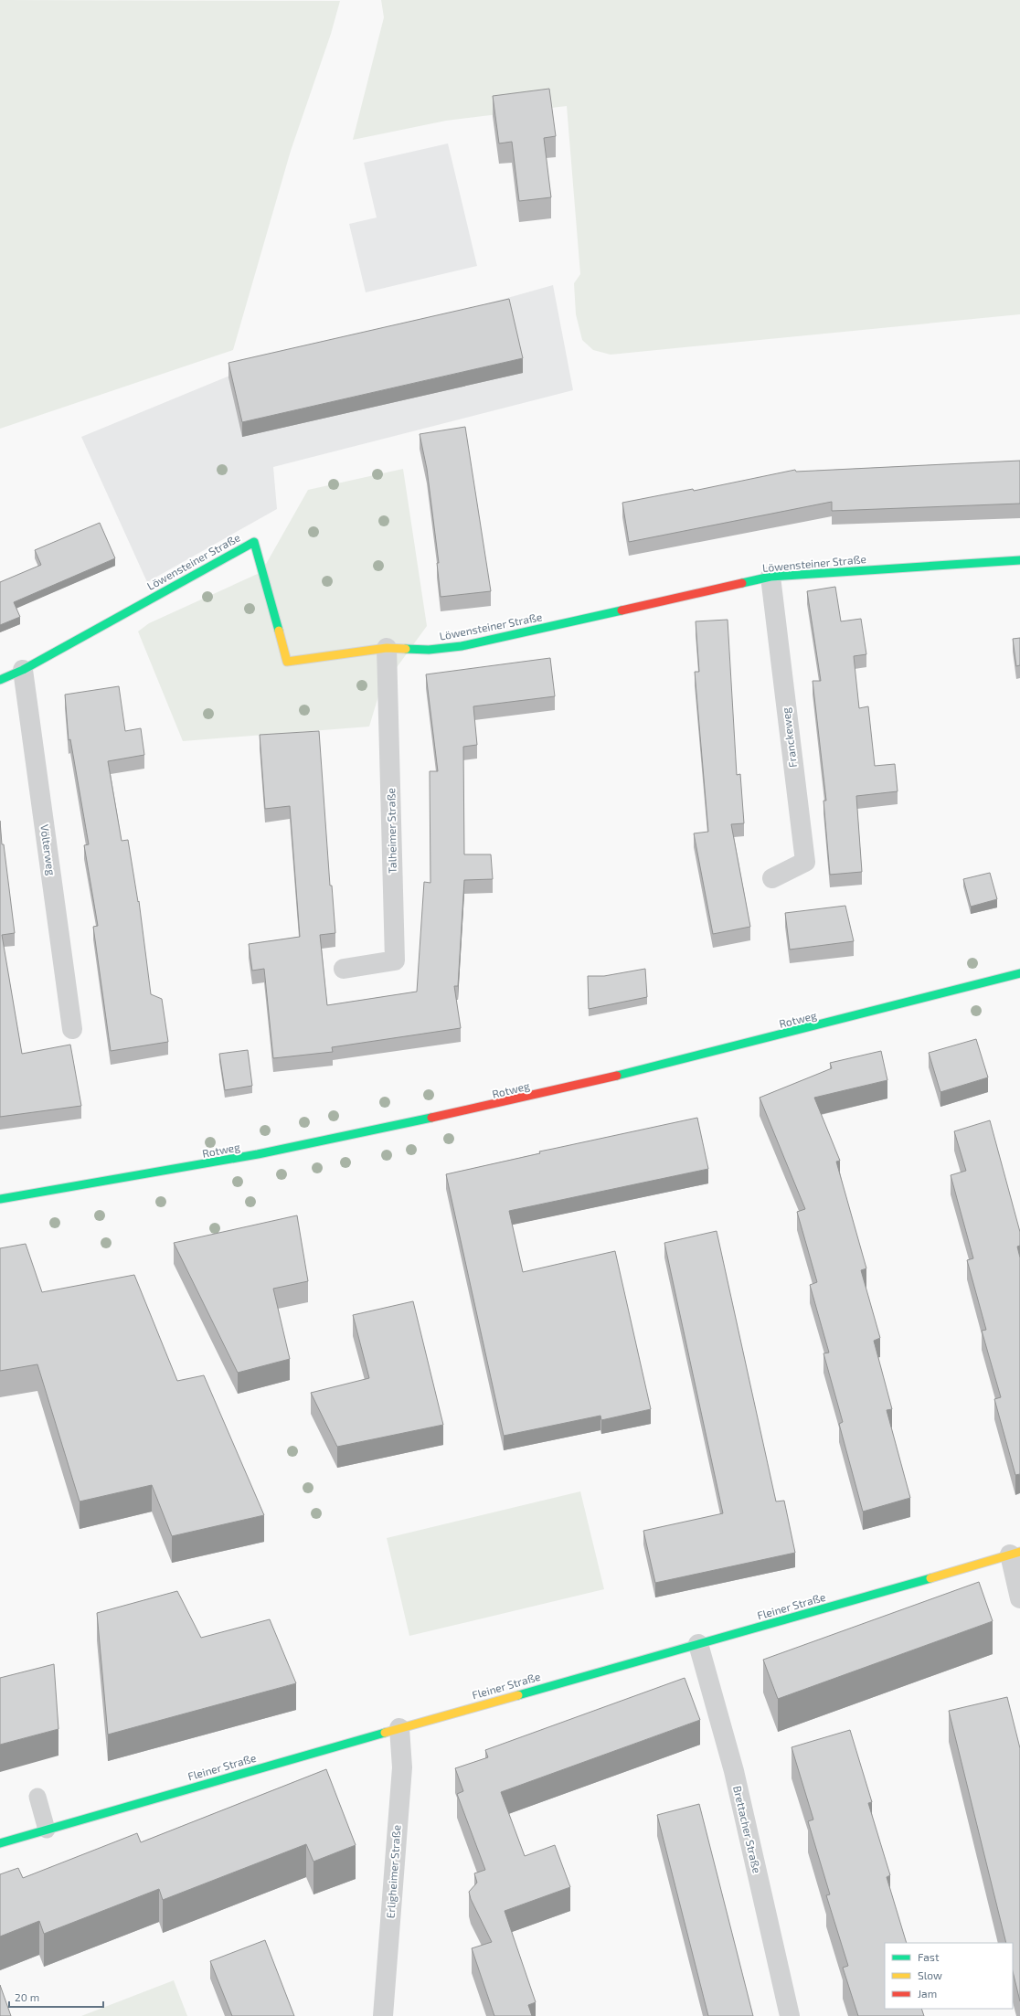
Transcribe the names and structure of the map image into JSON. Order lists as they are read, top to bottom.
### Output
{
  "streets": {
    "street": [
      "Löwensteiner Straße",
      "Franckeweg",
      "Talheimer Straße",
      "Völterweg",
      "Rotweg",
      "Fleiner Straße",
      "Brettacher Straße",
      "Erligheimer Straße"
    ]
  },
  "crossings": [
    ["Löwensteiner Straße", "Franckeweg"],
    ["Löwensteiner Straße", "Talheimer Straße"],
    ["Löwensteiner Straße", "Völterweg"],
    ["Fleiner Straße", "Brettacher Straße"],
    ["Fleiner Straße", "Erligheimer Straße"]
  ],
  "legend": ["Fast", "Slow", "Jam"],
  "scale_bar": "20 m"
}
